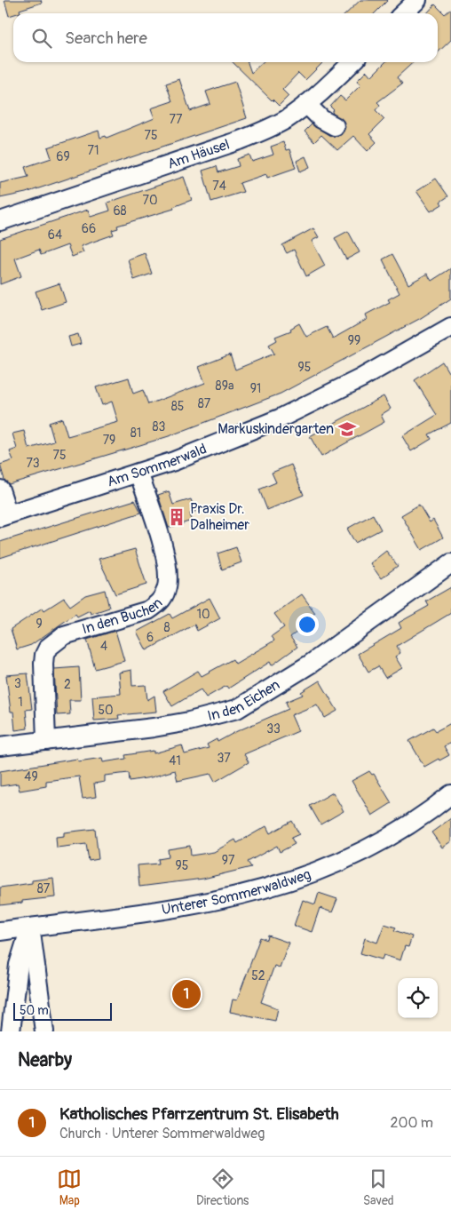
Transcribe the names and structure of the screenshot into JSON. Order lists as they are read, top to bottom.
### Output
{
  "streets": {
    "street": [
      "Am Häusel",
      "Am Sommerwald",
      "In den Buchen",
      "In den Eichen",
      "Unterer Sommerwaldweg"
    ]
  },
  "crossings": [
    ["Am Sommerwald", "In den Buchen"],
    ["In den Buchen", "In den Eichen"]
  ],
  "places": {
    "school or university": ["Markuskindergarten"],
    "building": ["Praxis Dr. Dalheimer"]
  },
  "house_numbers": [
    "77",
    "75",
    "71",
    "69",
    "74",
    "70",
    "68",
    "66",
    "64",
    "99",
    "95",
    "89a",
    "91",
    "87",
    "85",
    "83",
    "81",
    "79",
    "75",
    "73",
    "10",
    "9",
    "8",
    "6",
    "4",
    "3",
    "2",
    "1",
    "50",
    "33",
    "37",
    "41",
    "49",
    "97",
    "95",
    "87",
    "52"
  ],
  "scale_bar": "50 m",
  "page": {
    "search": "Search here",
    "pins": "1",
    "scale": "50 m",
    "heading": "Nearby",
    "list": [
      {
        "mark": "1",
        "name": "Katholisches Pfarrzentrum St. Elisabeth",
        "note": "Church · Unterer Sommerwaldweg",
        "value": "200 m"
      }
    ],
    "nav": ["Map", "Directions", "Saved"]
  }
}
